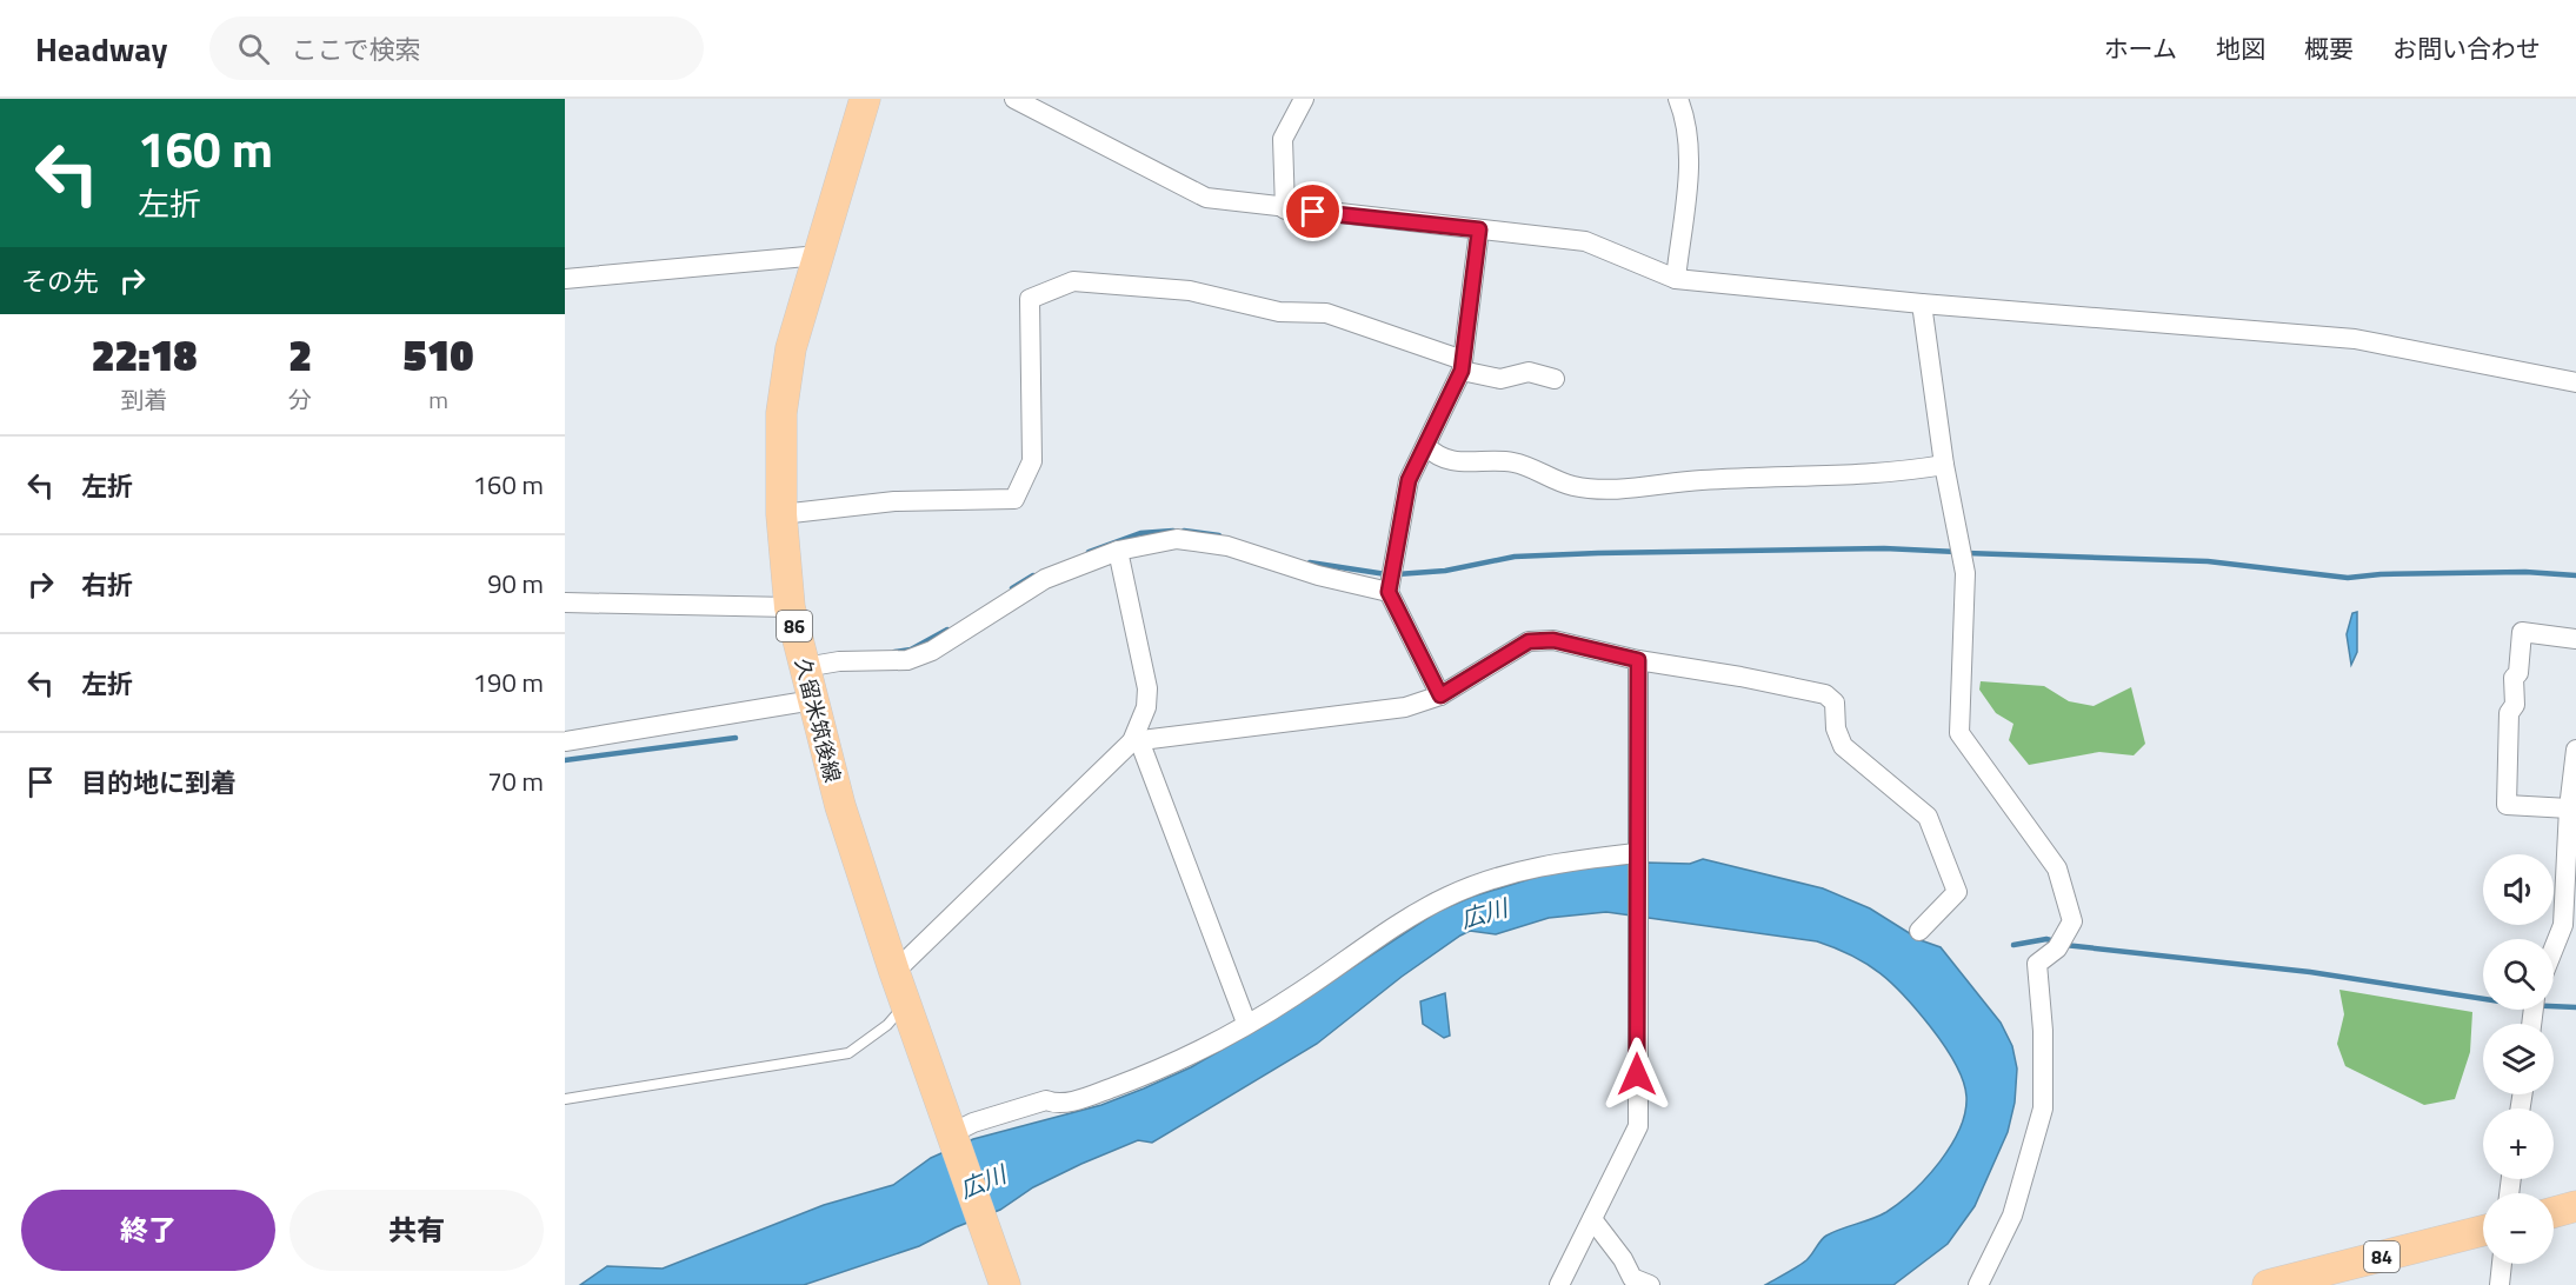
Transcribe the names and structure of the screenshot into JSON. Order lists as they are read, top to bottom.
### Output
{
  "streets": {
    "main road": ["86", "久留米筑後線", "84"]
  },
  "water": ["広川"],
  "page": {
    "header": "Headway",
    "search": "ここで検索",
    "nav": [
      "ホーム",
      "地図",
      "概要",
      "お問い合わせ"
    ],
    "turn": ["160 m", "左折"],
    "then": "その先",
    "eta": [
      "22:18",
      "到着",
      "2",
      "分",
      "510",
      "m"
    ],
    "list": [
      {
        "name": "左折",
        "value": "160 m"
      },
      {
        "name": "右折",
        "value": "90 m"
      },
      {
        "name": "左折",
        "value": "190 m"
      },
      {
        "name": "目的地に到着",
        "value": "70 m"
      }
    ],
    "map_buttons": ["+", "−"],
    "buttons": ["終了", "共有"]
  }
}
